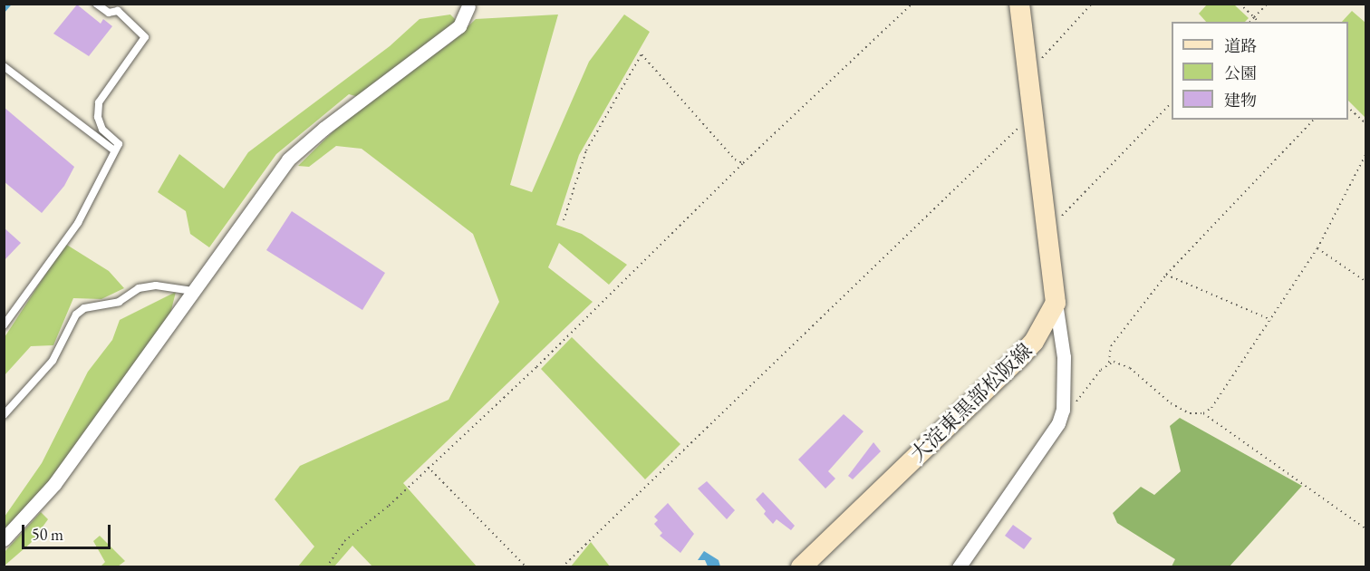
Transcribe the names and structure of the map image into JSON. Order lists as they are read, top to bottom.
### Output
{
  "streets": {
    "main road": ["大淀東黒部松阪線"]
  },
  "legend": ["道路", "公園", "建物"],
  "scale_bar": "50 m"
}
